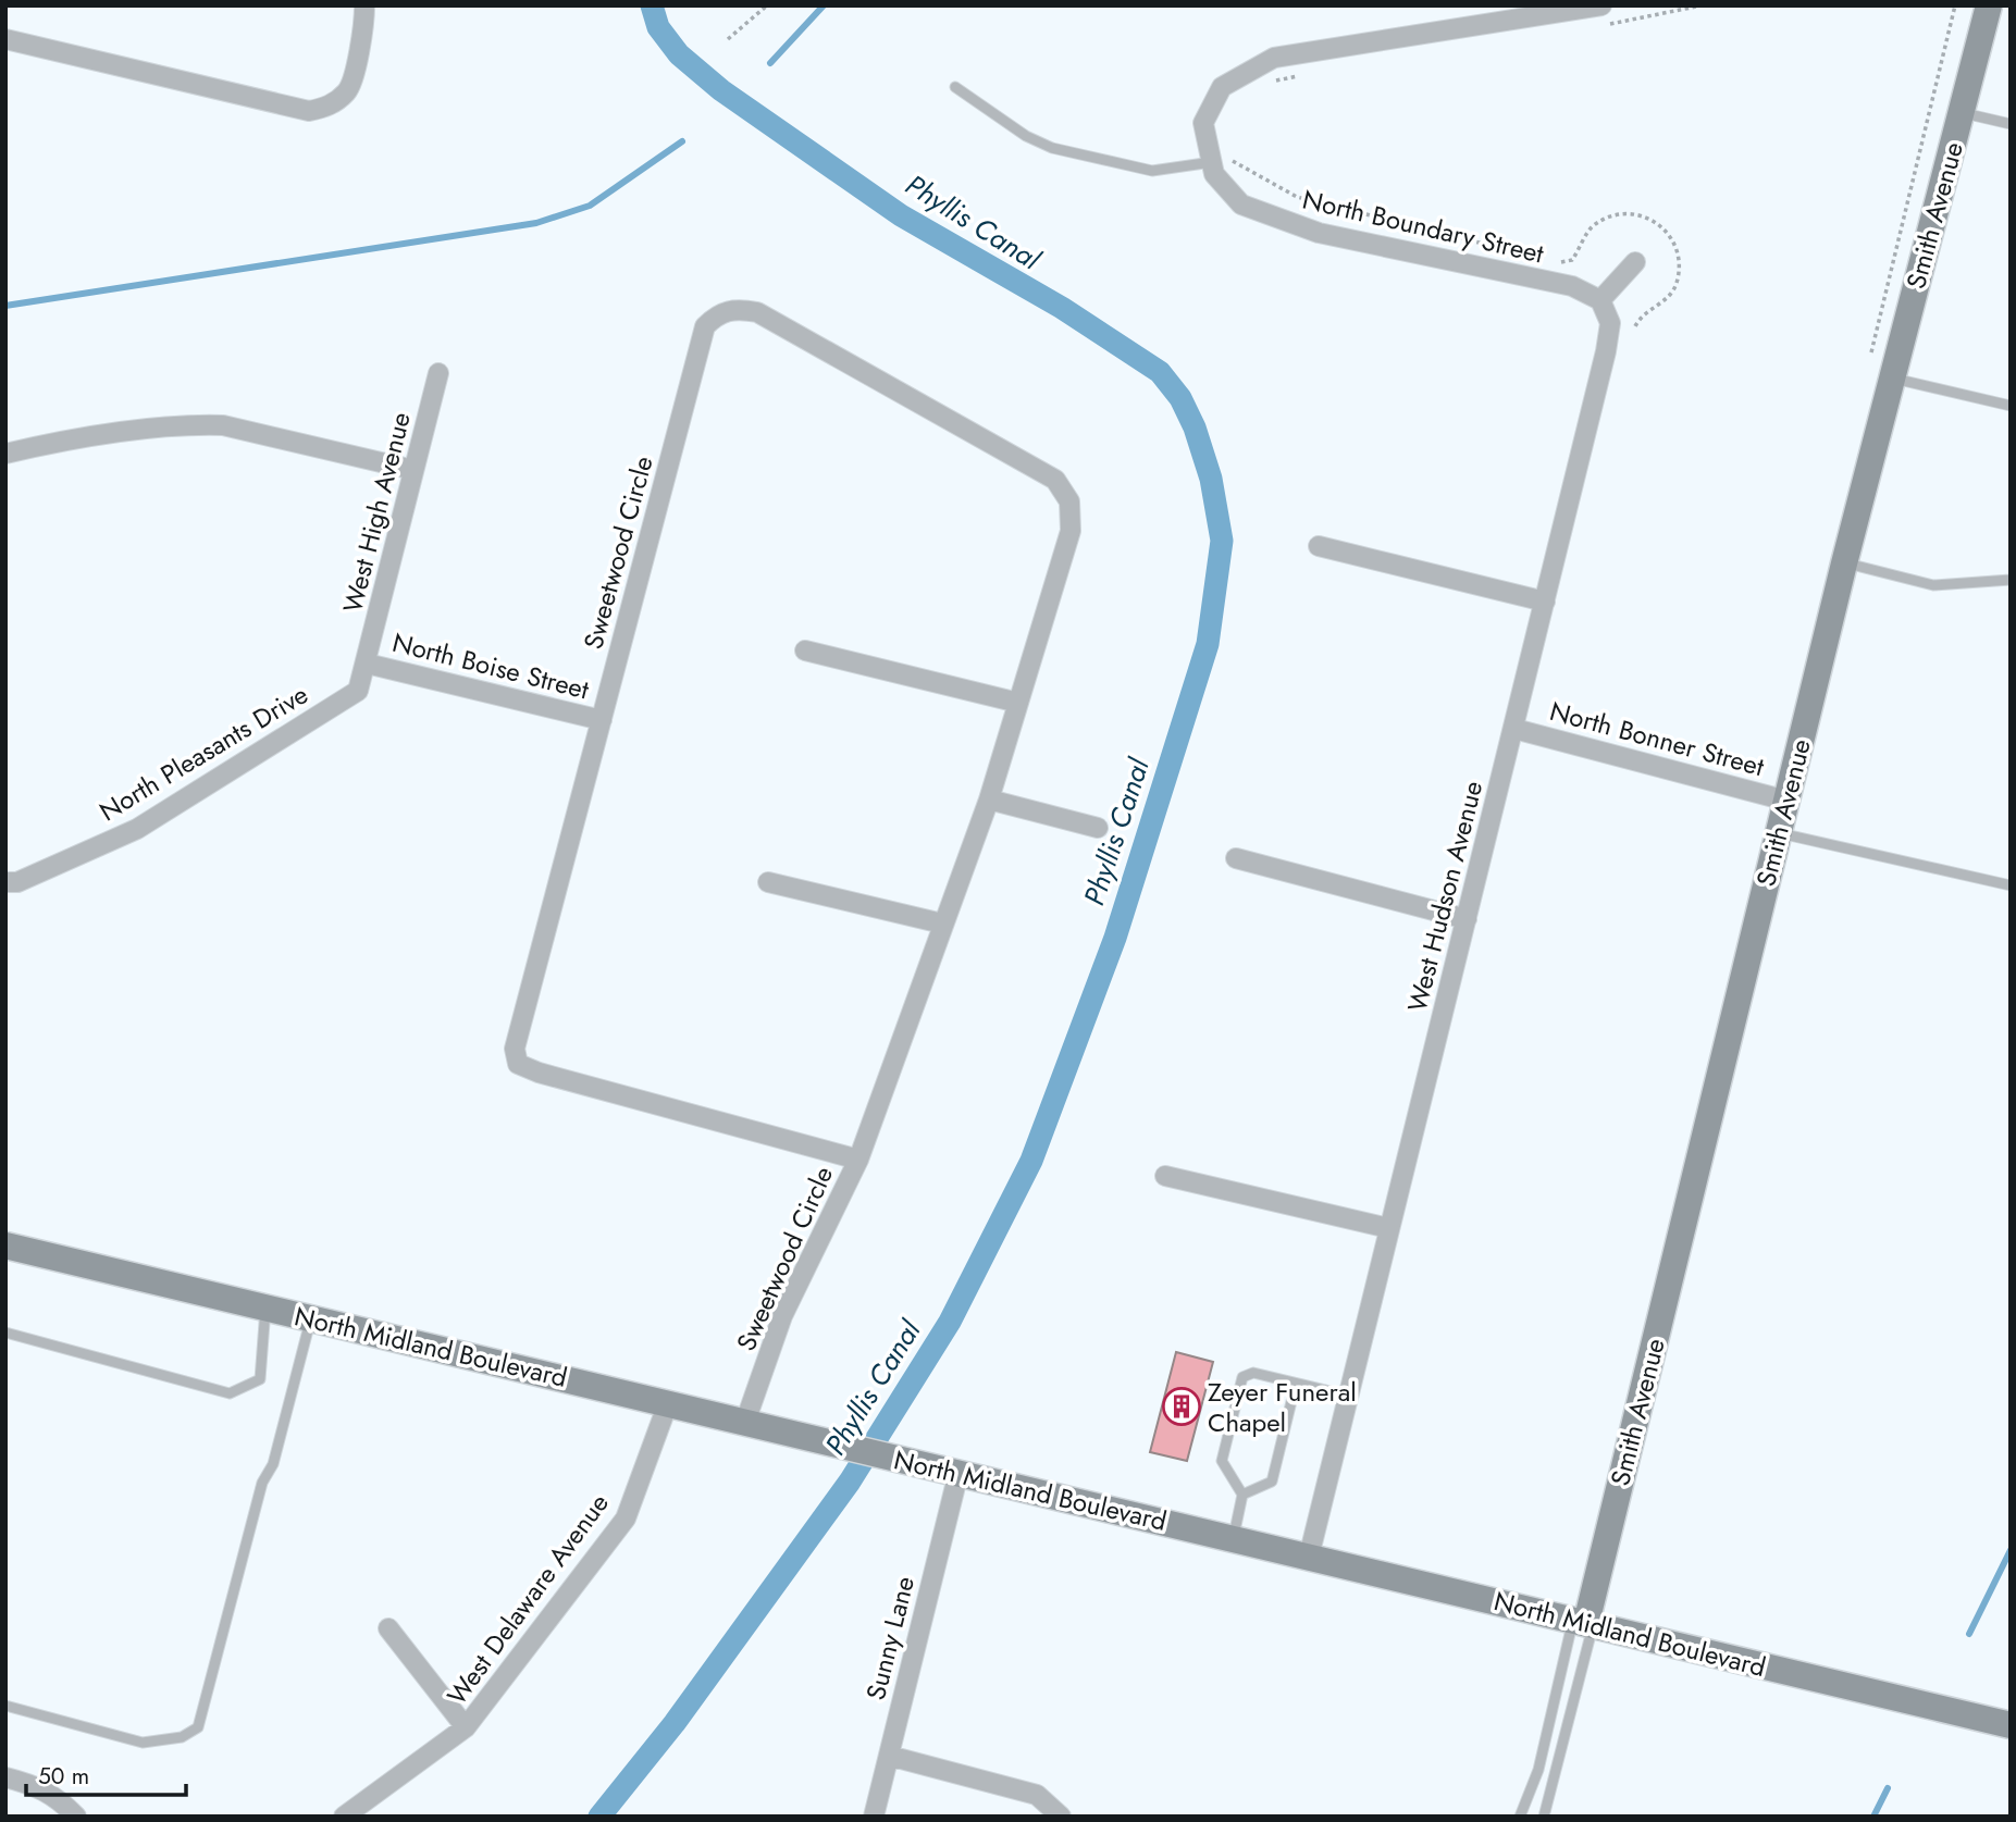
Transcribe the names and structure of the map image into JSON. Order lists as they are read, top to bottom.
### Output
{
  "streets": {
    "main road": ["Smith Avenue", "North Midland Boulevard"],
    "street": [
      "North Boundary Street",
      "West High Avenue",
      "Sweetwood Circle",
      "North Boise Street",
      "North Bonner Street",
      "North Pleasants Drive",
      "West Hudson Avenue",
      "West Delaware Avenue",
      "Sunny Lane"
    ]
  },
  "crossings": [
    ["Smith Avenue", "North Bonner Street"],
    ["Smith Avenue", "North Midland Boulevard"],
    ["North Boundary Street", "West Hudson Avenue"],
    ["West High Avenue", "North Boise Street"],
    ["West High Avenue", "North Pleasants Drive"],
    ["Sweetwood Circle", "North Boise Street"],
    ["Sweetwood Circle", "North Midland Boulevard"],
    ["North Boise Street", "North Pleasants Drive"],
    ["North Bonner Street", "West Hudson Avenue"],
    ["West Hudson Avenue", "North Midland Boulevard"],
    ["North Midland Boulevard", "West Delaware Avenue"],
    ["North Midland Boulevard", "Sunny Lane"]
  ],
  "water": ["Phyllis Canal"],
  "places": {
    "building": ["Zeyer Funeral Chapel"]
  },
  "scale_bar": "50 m"
}
